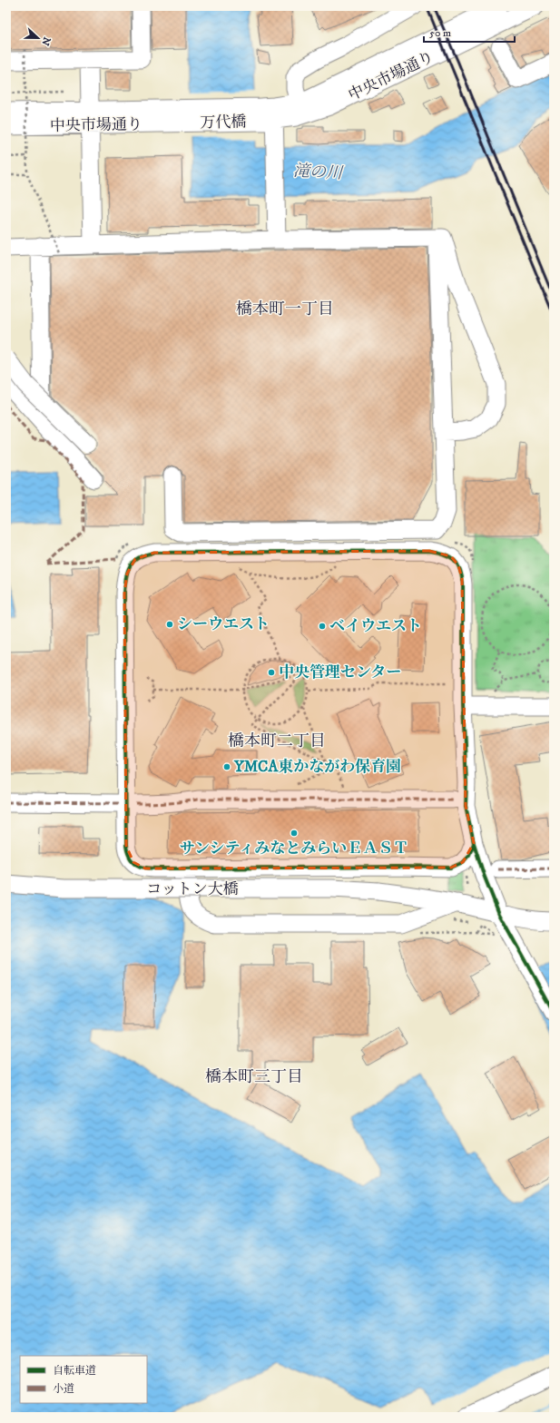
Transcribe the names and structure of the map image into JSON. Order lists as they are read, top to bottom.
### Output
{
  "streets": {
    "street": ["中央市場通り", "万代橋", "コットン大橋"]
  },
  "crossings": [
    ["中央市場通り", "万代橋"]
  ],
  "districts": ["橋本町一丁目", "橋本町二丁目", "橋本町三丁目"],
  "water": ["滝の川"],
  "places": [
    "シーウエスト",
    "ベイウエスト",
    "中央管理センター",
    "YMCA東かながわ保育園",
    "サンシティみなとみらいＥＡＳＴ"
  ],
  "legend": ["自転車道", "小道"],
  "scale_bar": "50 m",
  "north": "right"
}
